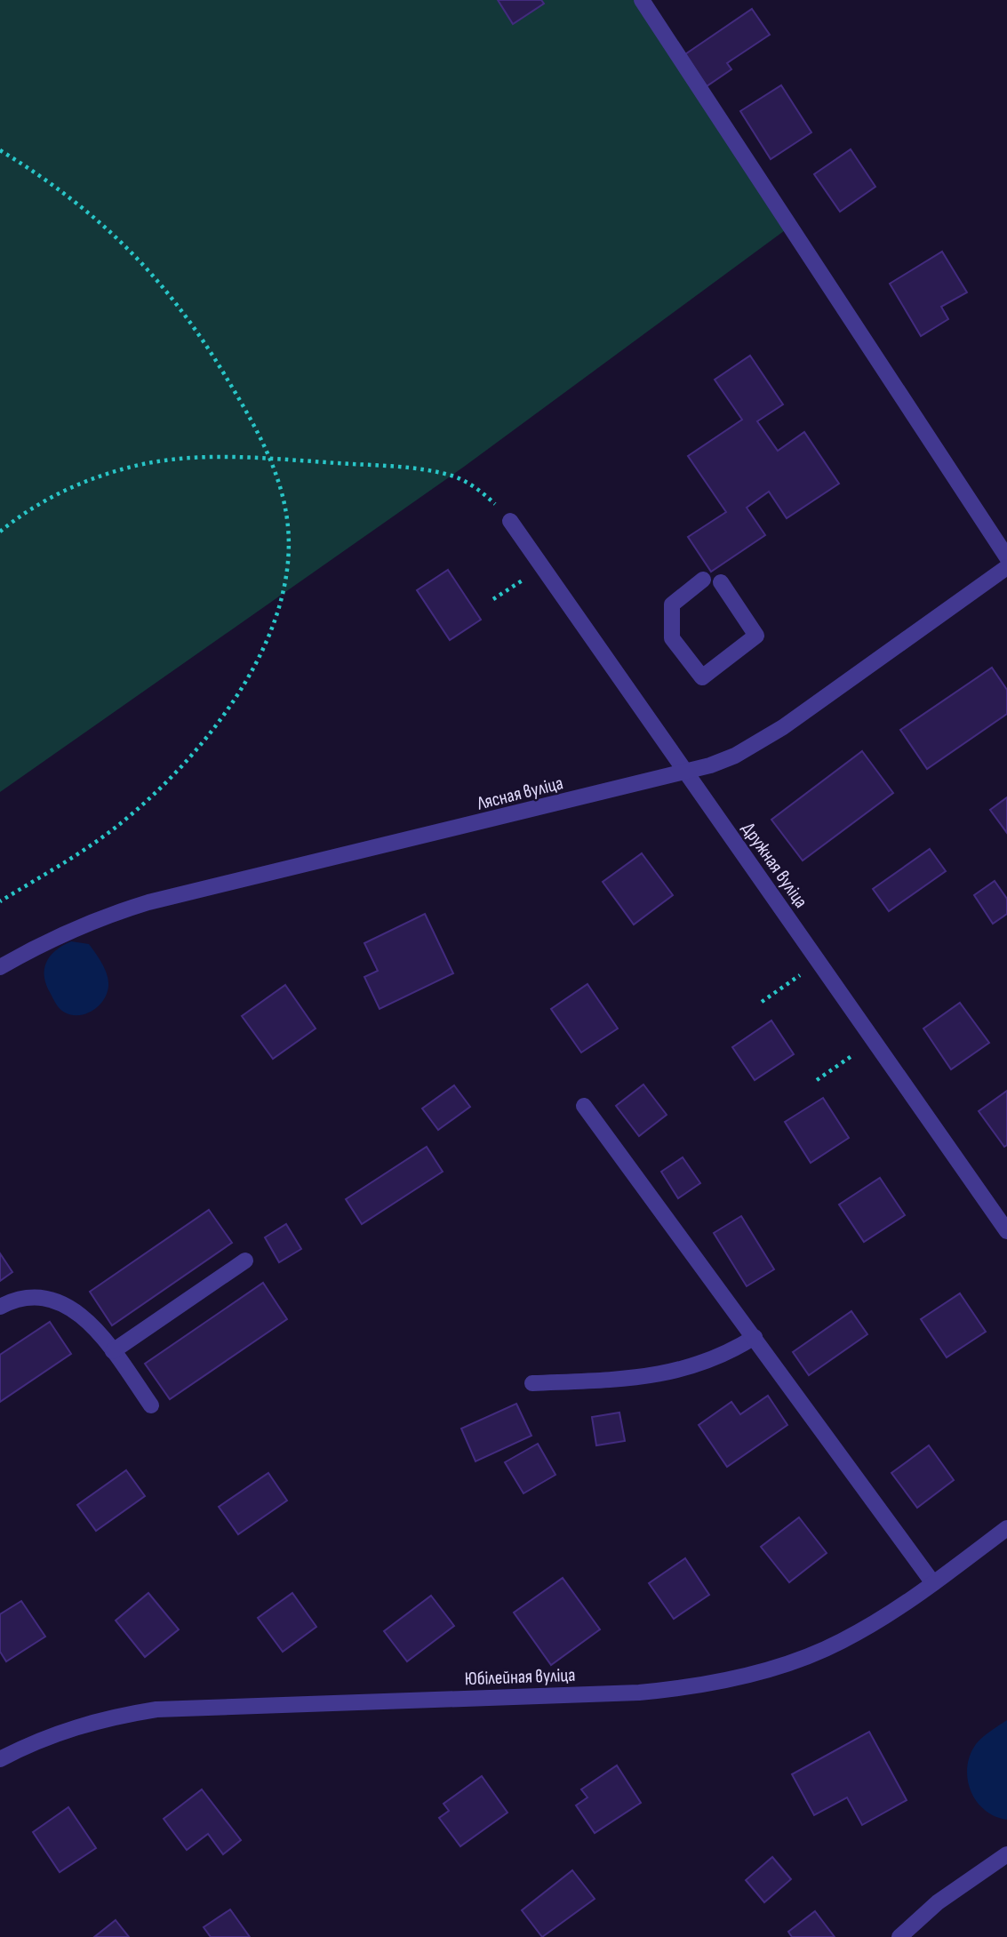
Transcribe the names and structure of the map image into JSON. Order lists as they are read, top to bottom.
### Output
{
  "streets": {
    "street": ["Лясная вуліца", "Дружная вуліца", "Юбілейная вуліца"]
  },
  "crossings": [
    ["Лясная вуліца", "Дружная вуліца"]
  ]
}
